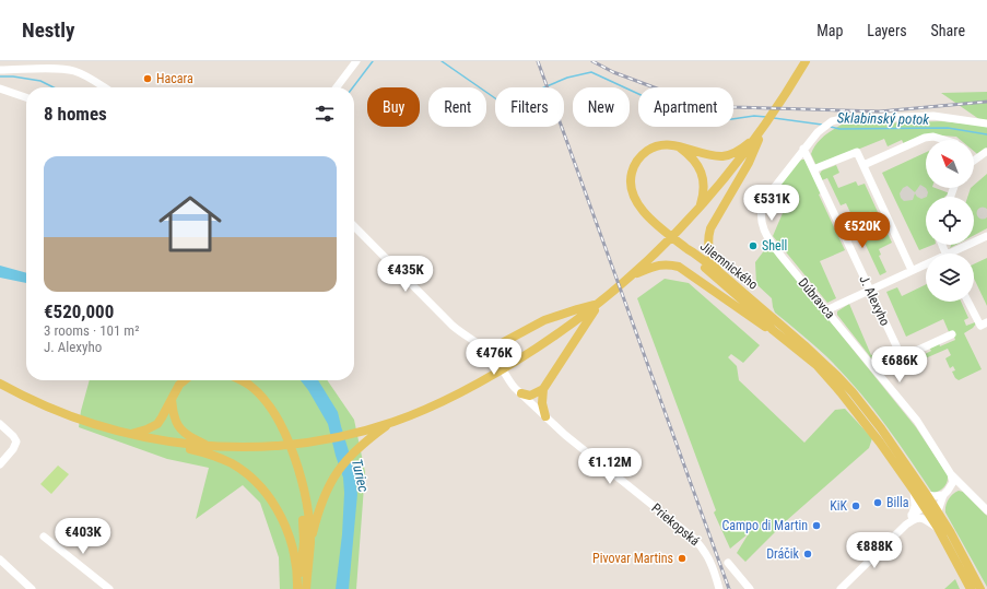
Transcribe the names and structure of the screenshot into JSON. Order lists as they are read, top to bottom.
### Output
{
  "streets": {
    "main road": ["Jilemnického"],
    "street": ["Dúbravca", "J. Alexyho", "Priekopská"]
  },
  "crossings": [
    ["Dúbravca", "J. Alexyho"]
  ],
  "water": ["Sklabinský potok", "Turiec"],
  "places": [
    "Hacara",
    "Shell",
    "Billa",
    "KiK",
    "Campo di Martin",
    "Dráčik",
    "Pivovar Martins"
  ],
  "north": "top left",
  "page": {
    "header": "Nestly",
    "nav": ["Map", "Layers", "Share"],
    "chip": [
      "Buy",
      "Rent",
      "Filters",
      "New",
      "Apartment"
    ],
    "heading": "8 homes",
    "list": [
      {
        "name": "€520,000",
        "note": "3 rooms · 101 m² · J. Alexyho"
      }
    ],
    "price": [
      "€531K",
      "€520K",
      "€435K",
      "€476K",
      "€686K",
      "€1.12M",
      "€403K",
      "€888K"
    ]
  }
}
